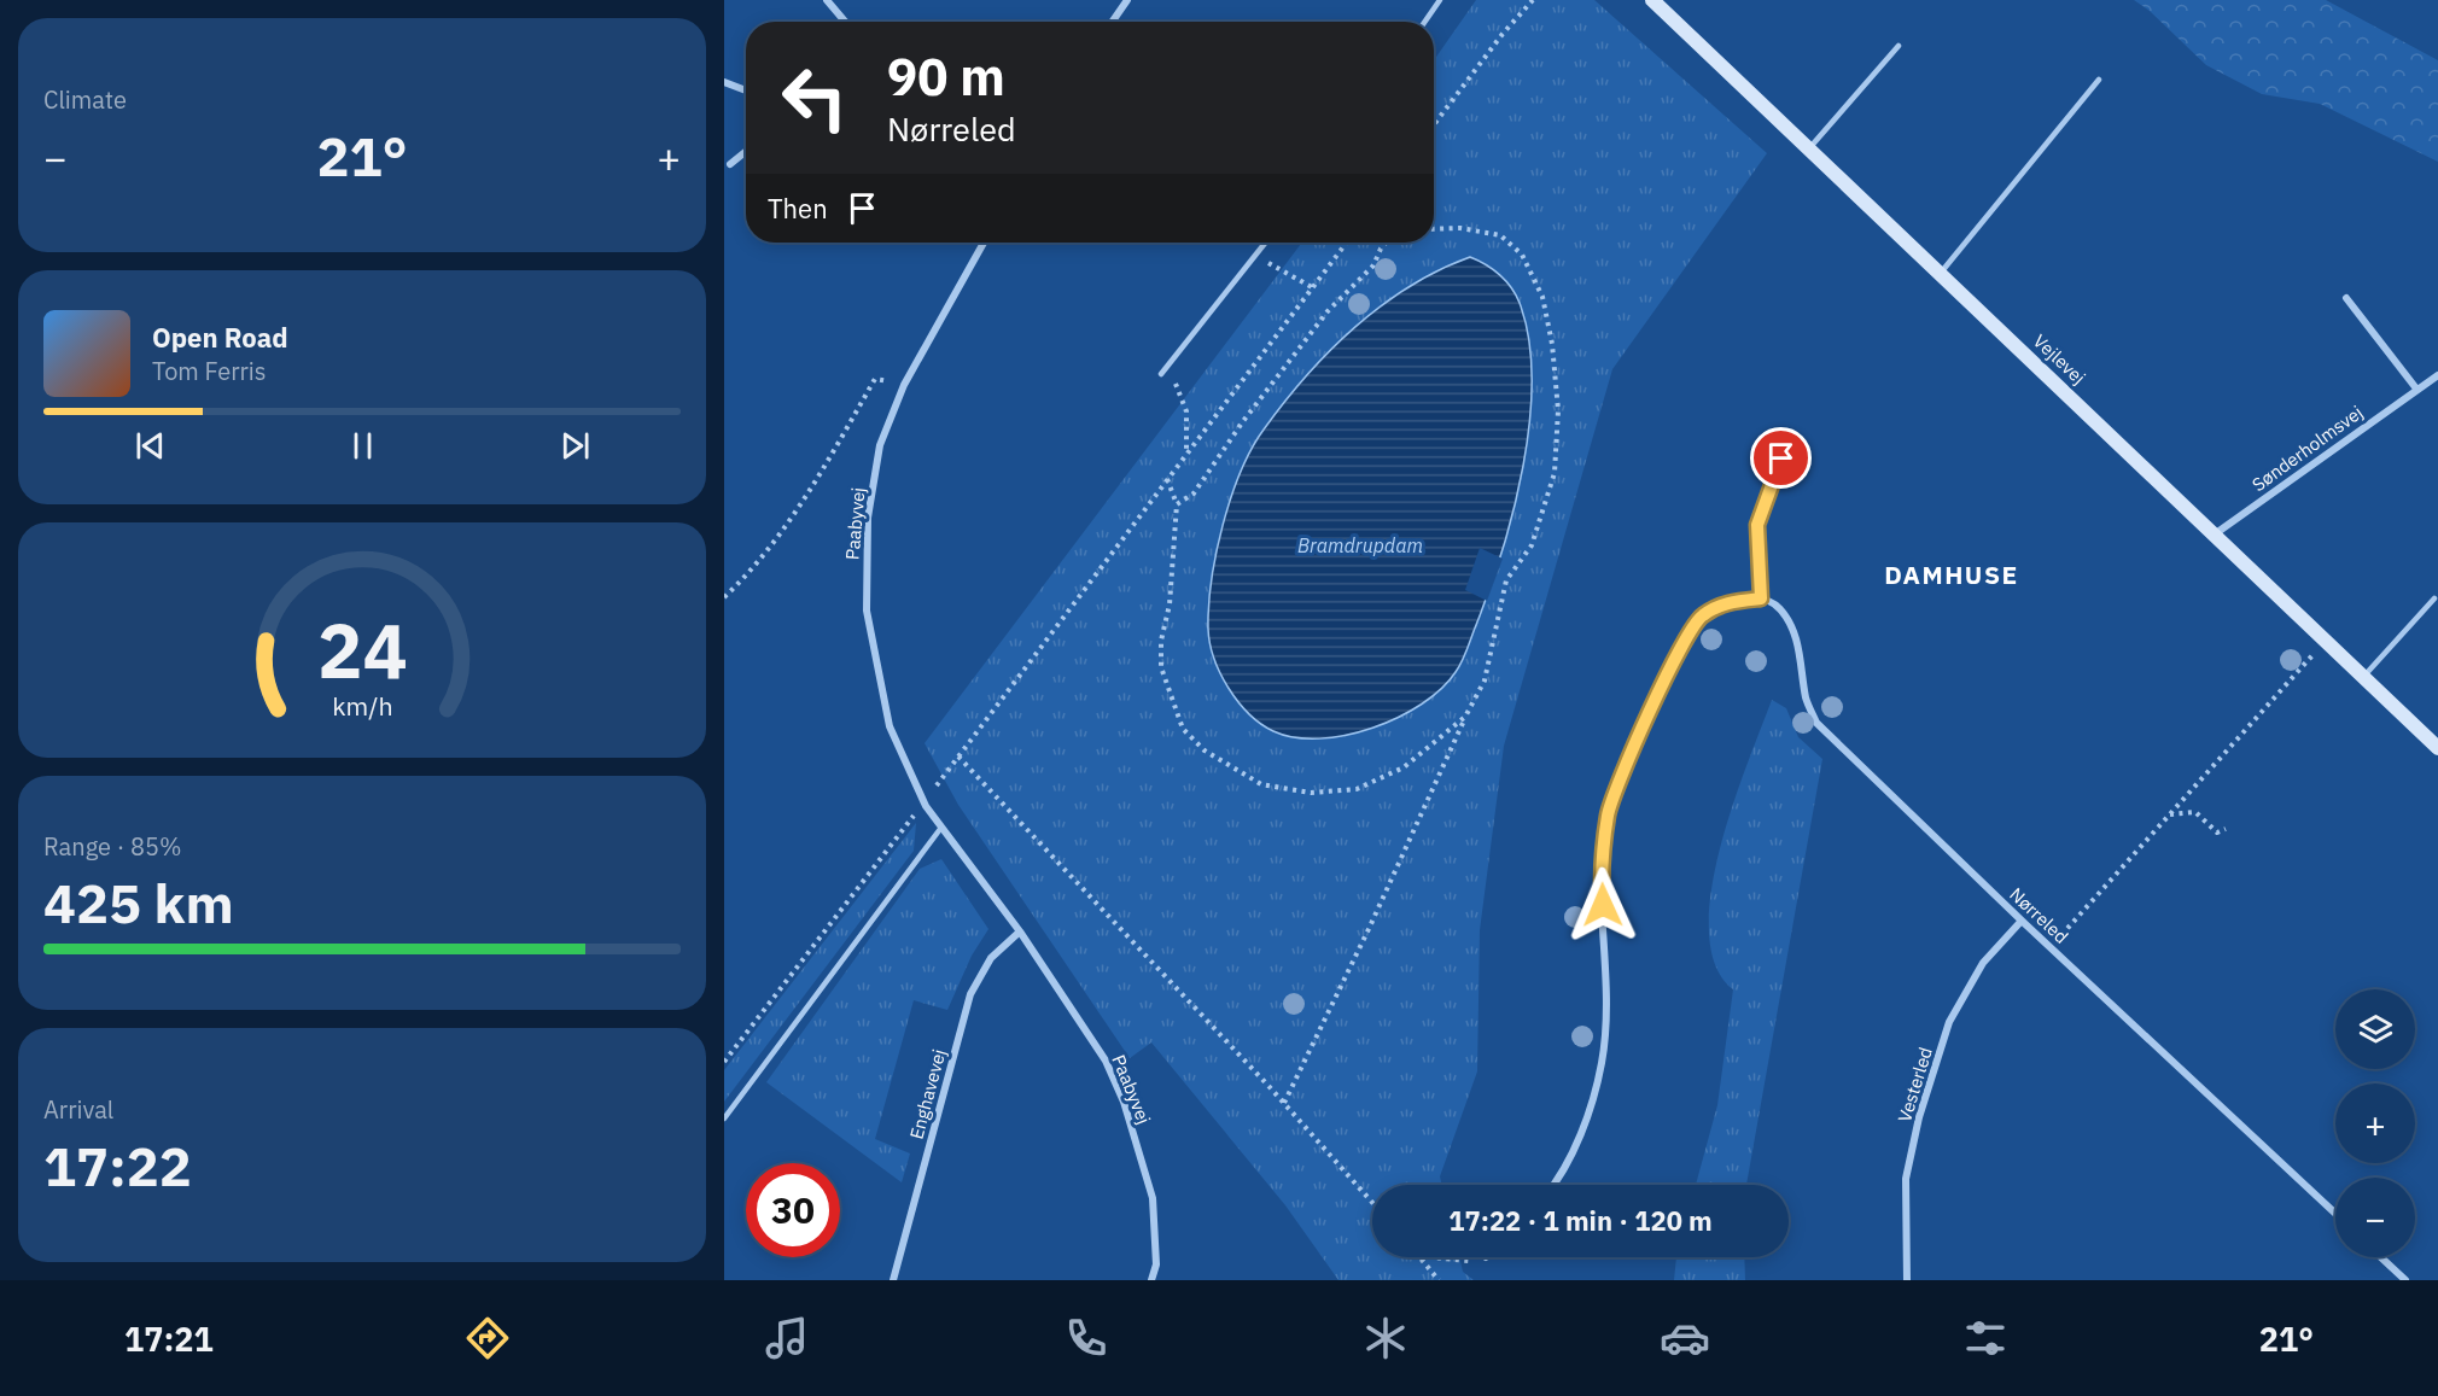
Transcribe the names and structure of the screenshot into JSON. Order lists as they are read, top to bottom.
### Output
{
  "streets": {
    "street": [
      "Vejlevej",
      "Sønderholmsvej",
      "Paabyvej",
      "Nørreled",
      "Vesterled",
      "Enghavevej"
    ]
  },
  "crossings": [
    ["Vejlevej", "Sønderholmsvej"],
    ["Paabyvej", "Enghavevej"],
    ["Nørreled", "Vesterled"]
  ],
  "districts": ["DAMHUSE"],
  "water": ["Bramdrupdam"],
  "page": {
    "tile": [
      "Climate",
      ["Range · 85%", "425 km"],
      ["Arrival", "17:22"]
    ],
    "turn": ["90 m", "Nørreled"],
    "heat": ["−", "21°", "+"],
    "then": "Then",
    "song": ["Open Road", "Tom Ferris"],
    "map_buttons": ["+", "−"],
    "limit": "30",
    "trip": "17:22 · 1 min · 120 m",
    "tabs": ["17:21", "21°"],
    "gauge": ["24", "km/h"]
  }
}
